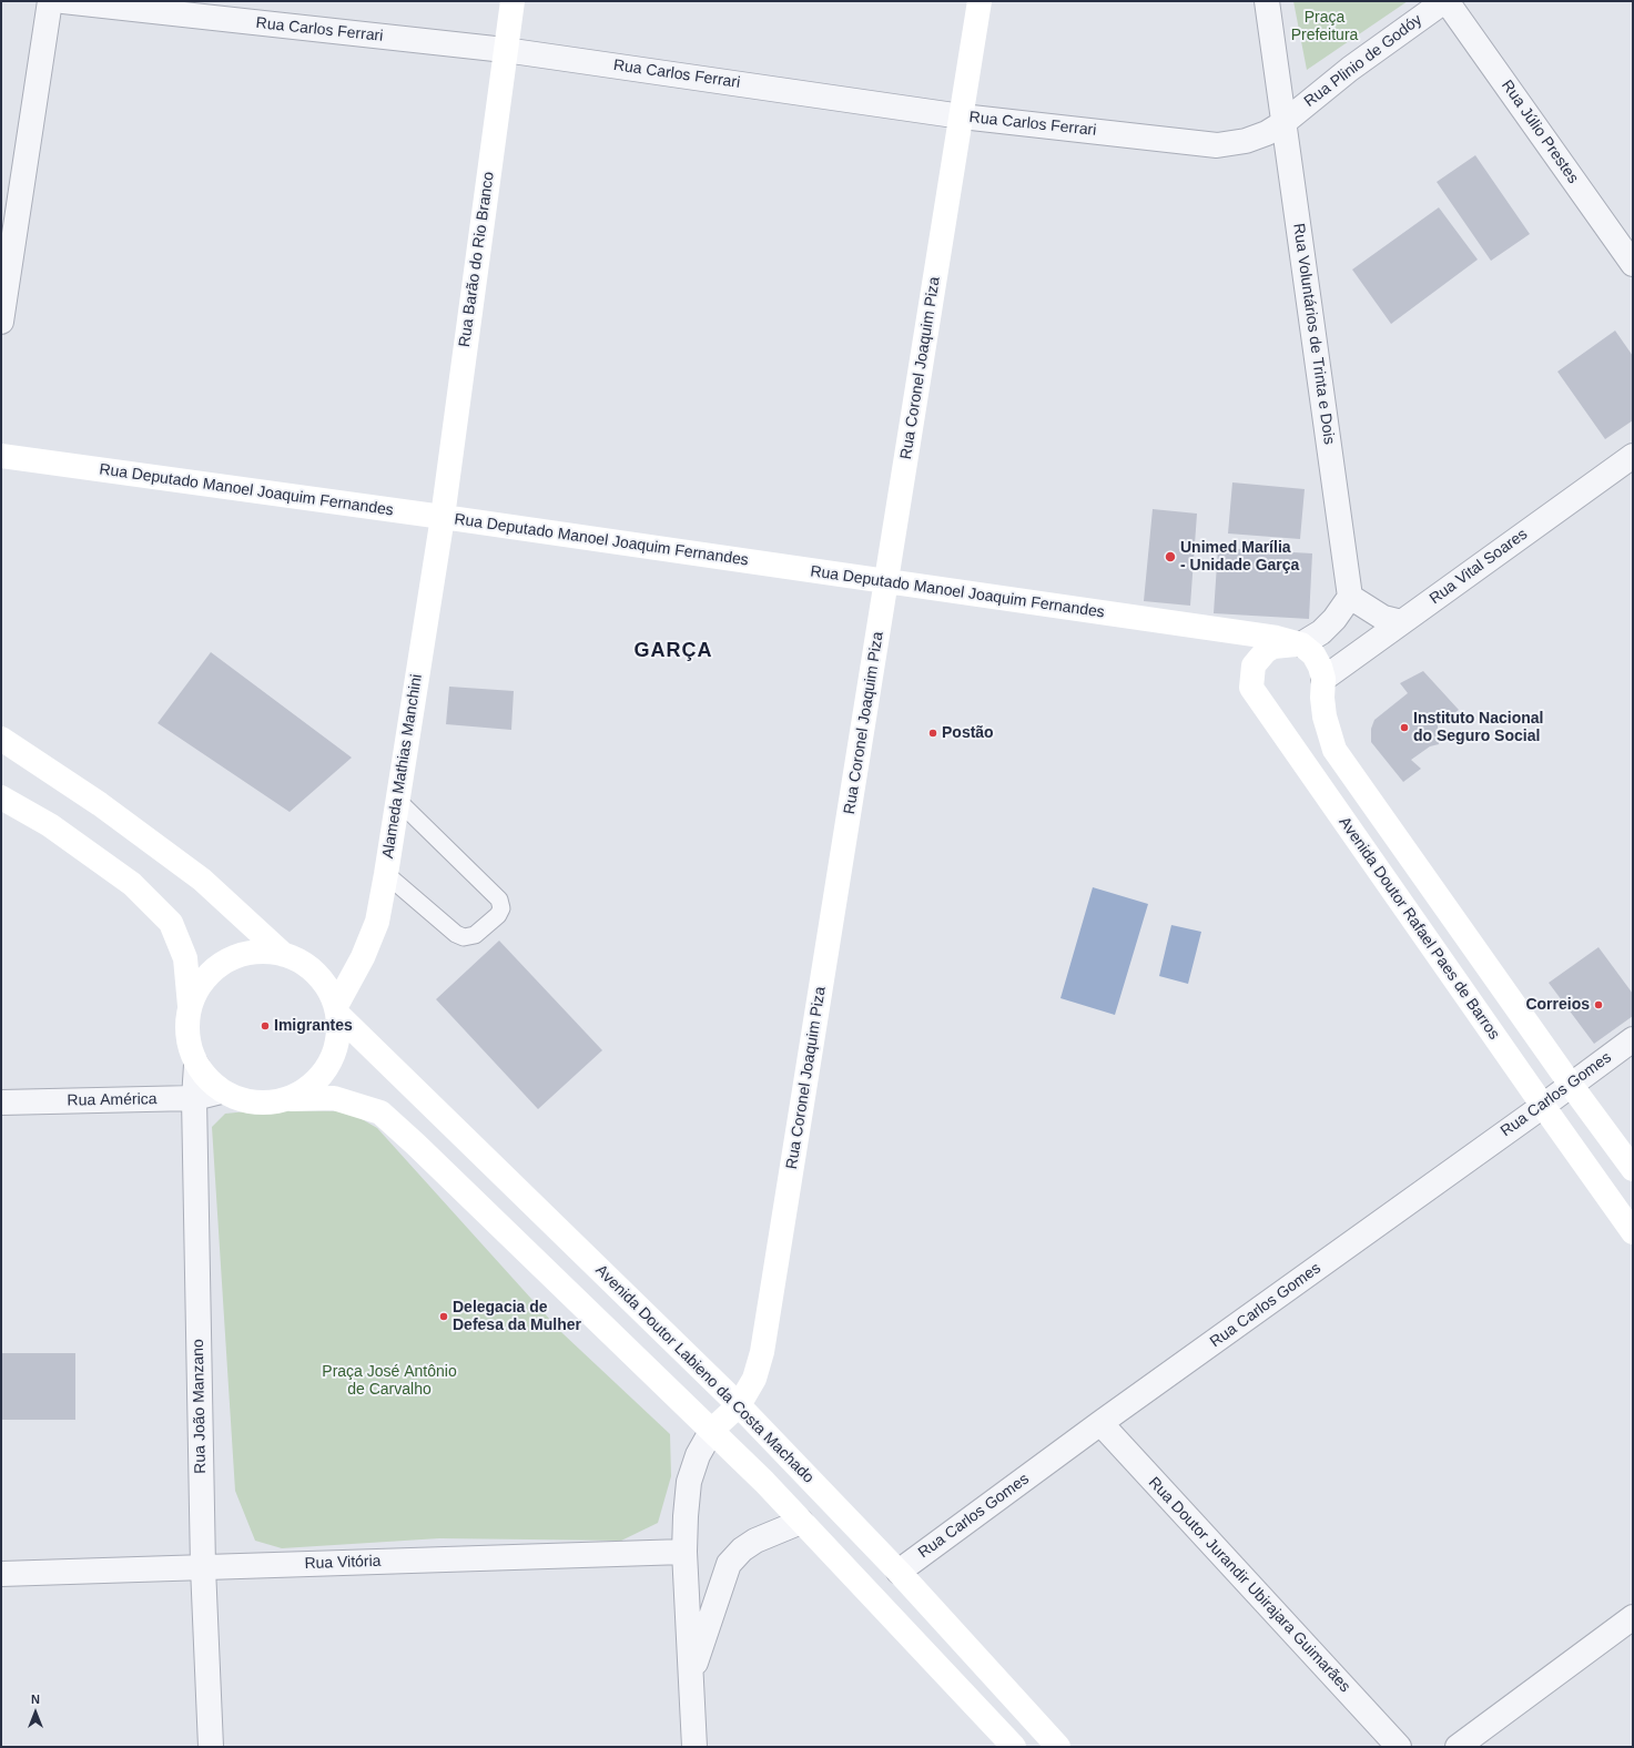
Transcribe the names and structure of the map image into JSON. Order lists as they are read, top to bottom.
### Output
{
  "streets": {
    "main road": [
      "Rua Barão do Rio Branco",
      "Rua Coronel Joaquim Piza",
      "Rua Deputado Manoel Joaquim Fernandes",
      "Alameda Mathias Manchini",
      "Avenida Doutor Rafael Paes de Barros",
      "Avenida Doutor Labieno da Costa Machado"
    ],
    "street": [
      "Rua Carlos Ferrari",
      "Rua Plinio de Godóy",
      "Rua Júlio Prestes",
      "Rua Voluntários de Trinta e Dois",
      "Rua Vital Soares",
      "Rua Carlos Gomes",
      "Rua América",
      "Rua João Manzano",
      "Rua Vitória",
      "Rua Doutor Jurandir Ubirajara Guimarães"
    ]
  },
  "crossings": [
    ["Rua Carlos Ferrari", "Rua Plinio de Godóy"],
    ["Rua Carlos Ferrari", "Rua Barão do Rio Branco"],
    ["Rua Carlos Ferrari", "Rua Voluntários de Trinta e Dois"],
    ["Rua Carlos Ferrari", "Rua Coronel Joaquim Piza"],
    ["Rua Plinio de Godóy", "Rua Júlio Prestes"],
    ["Rua Plinio de Godóy", "Rua Voluntários de Trinta e Dois"],
    ["Rua Barão do Rio Branco", "Rua Deputado Manoel Joaquim Fernandes"],
    ["Rua Barão do Rio Branco", "Alameda Mathias Manchini"],
    ["Rua Coronel Joaquim Piza", "Rua Deputado Manoel Joaquim Fernandes"],
    ["Rua Coronel Joaquim Piza", "Avenida Doutor Labieno da Costa Machado"],
    ["Rua Deputado Manoel Joaquim Fernandes", "Alameda Mathias Manchini"],
    ["Rua Deputado Manoel Joaquim Fernandes", "Avenida Doutor Rafael Paes de Barros"],
    ["Alameda Mathias Manchini", "Rua América"],
    ["Alameda Mathias Manchini", "Avenida Doutor Labieno da Costa Machado"],
    ["Alameda Mathias Manchini", "Rua João Manzano"],
    ["Avenida Doutor Rafael Paes de Barros", "Rua Carlos Gomes"],
    ["Rua Carlos Gomes", "Avenida Doutor Labieno da Costa Machado"],
    ["Rua Carlos Gomes", "Rua Doutor Jurandir Ubirajara Guimarães"],
    ["Rua América", "Avenida Doutor Labieno da Costa Machado"],
    ["Rua América", "Rua João Manzano"],
    ["Avenida Doutor Labieno da Costa Machado", "Rua João Manzano"],
    ["Rua João Manzano", "Rua Vitória"]
  ],
  "districts": ["GARÇA"],
  "parks": ["Praça Prefeitura", "Praça José Antônio de Carvalho"],
  "places": [
    "Unimed Marília - Unidade Garça",
    "Instituto Nacional do Seguro Social",
    "Postão",
    "Correios",
    "Imigrantes",
    "Delegacia de Defesa da Mulher"
  ],
  "north": "top"
}
